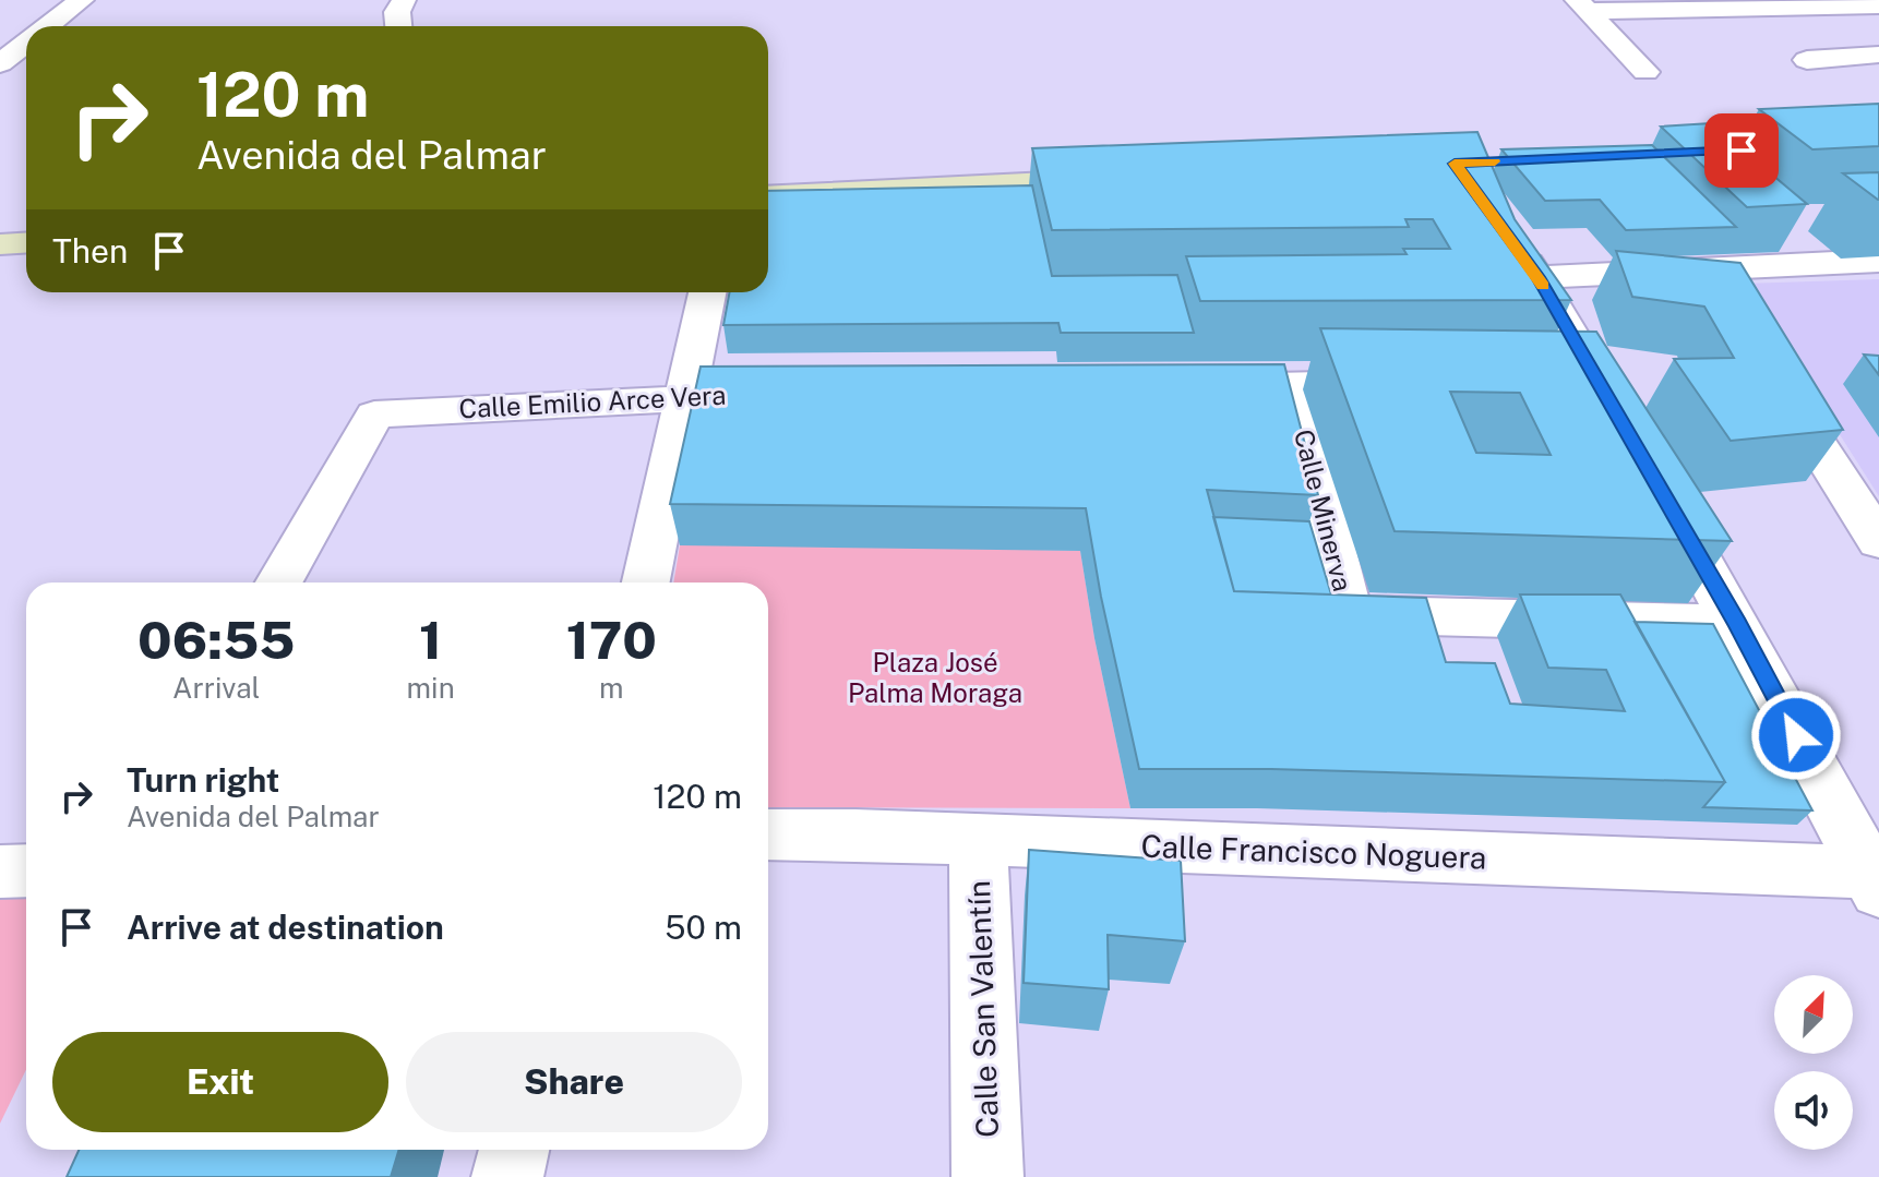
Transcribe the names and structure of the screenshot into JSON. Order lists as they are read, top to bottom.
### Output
{
  "streets": {
    "street": [
      "Calle Emilio Arce Vera",
      "Calle Minerva",
      "Calle Francisco Noguera",
      "Calle San Valentín"
    ]
  },
  "crossings": [
    ["Calle Francisco Noguera", "Calle San Valentín"]
  ],
  "parks": ["Plaza José Palma Moraga"],
  "north": "top right",
  "page": {
    "turn": ["120 m", "Avenida del Palmar"],
    "then": "Then",
    "eta": [
      "06:55",
      "Arrival",
      "1",
      "min",
      "170",
      "m"
    ],
    "list": [
      {
        "name": "Turn right",
        "note": "Avenida del Palmar",
        "value": "120 m"
      },
      {
        "name": "Arrive at destination",
        "value": "50 m"
      }
    ],
    "buttons": ["Exit", "Share"]
  }
}
